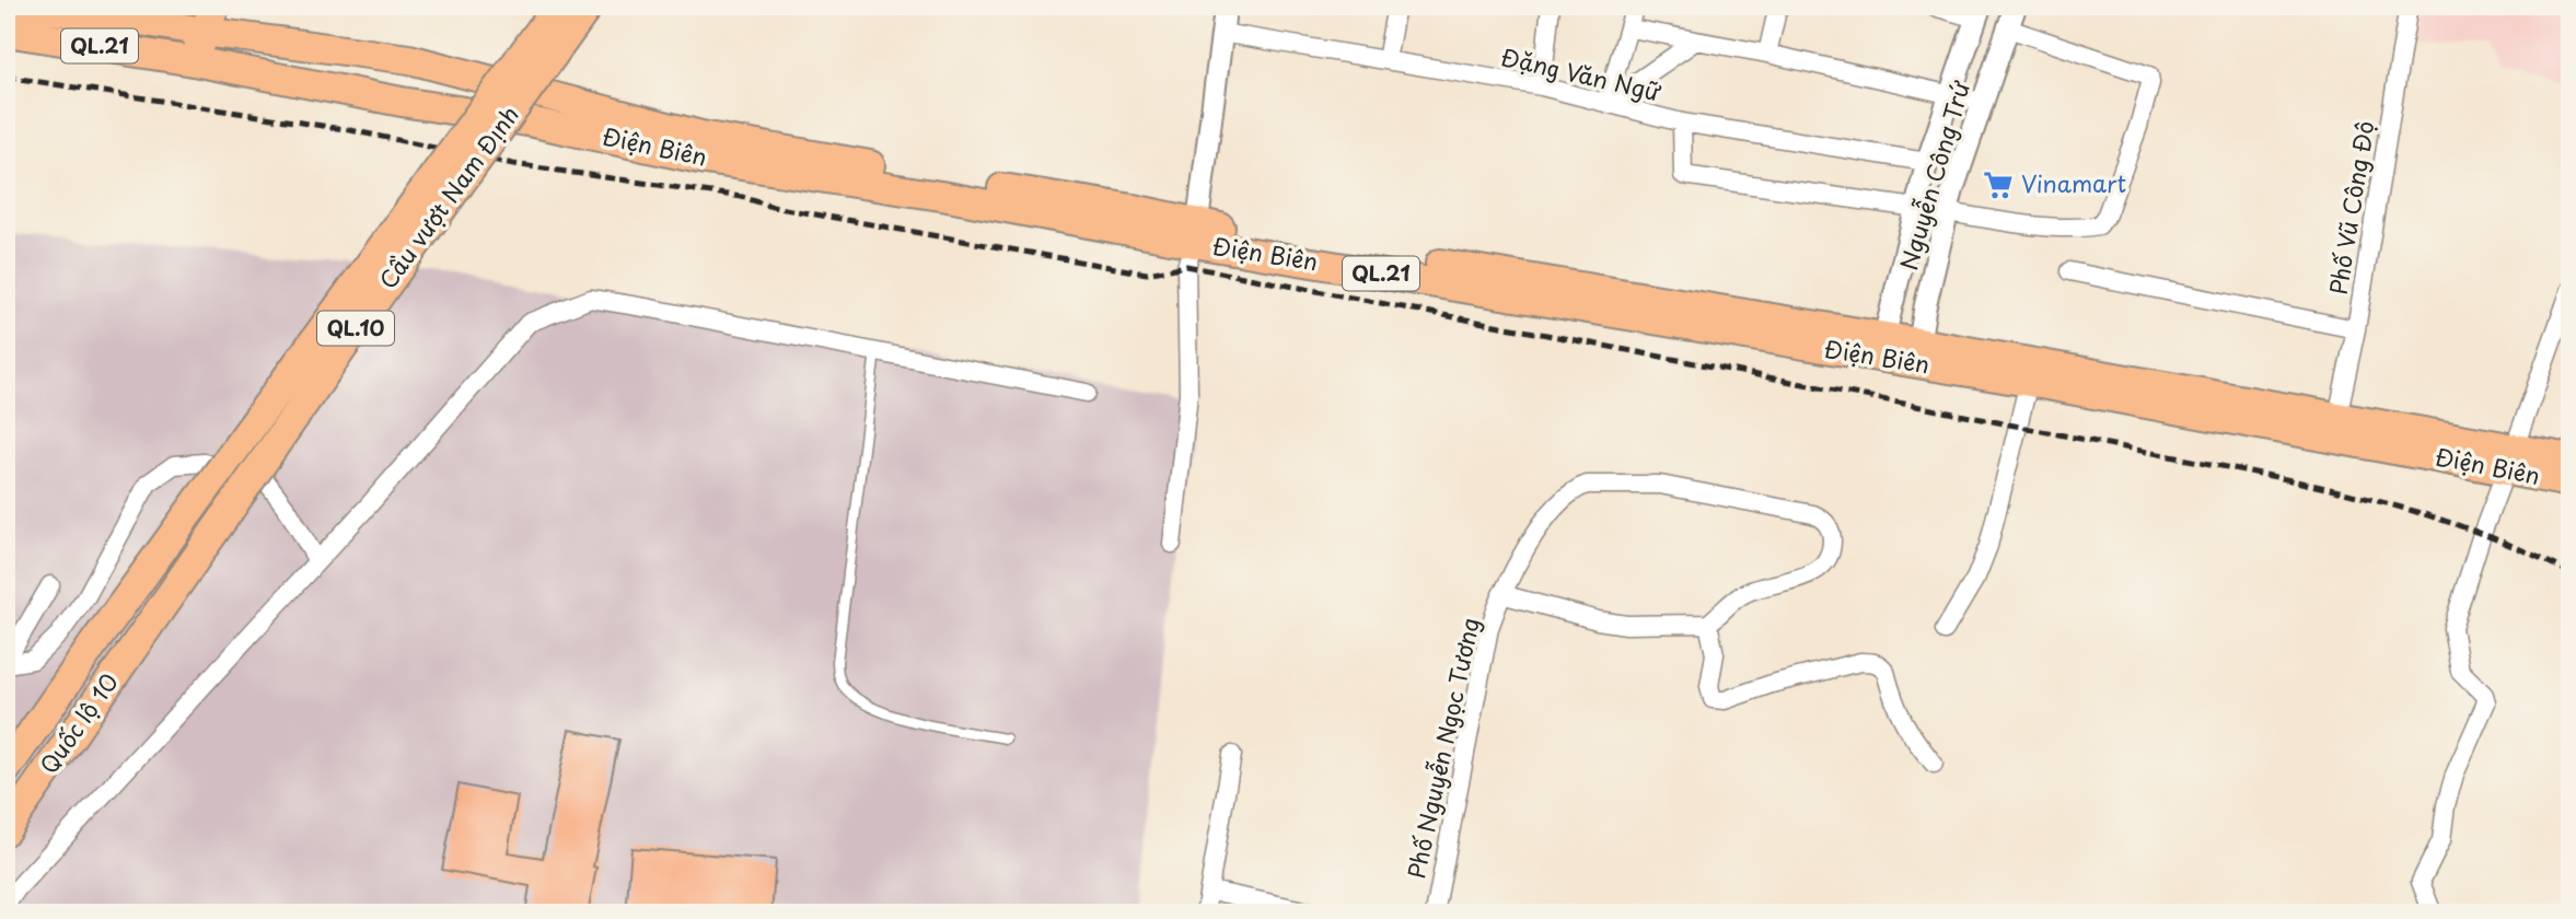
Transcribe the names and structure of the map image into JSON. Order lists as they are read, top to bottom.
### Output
{
  "streets": {
    "main road": [
      "QL.21",
      "Điện Biên",
      "Cầu vượt Nam Định",
      "QL.10",
      "Quốc lộ 10"
    ],
    "street": [
      "Đặng Văn Ngữ",
      "Nguyễn Công Trứ",
      "Phố Vũ Công Độ",
      "Phố Nguyễn Ngọc Tương"
    ]
  },
  "crossings": [
    ["Đặng Văn Ngữ", "Nguyễn Công Trứ"],
    ["Điện Biên", "Nguyễn Công Trứ"],
    ["Điện Biên", "Phố Vũ Công Độ"],
    ["Cầu vượt Nam Định", "Quốc lộ 10"]
  ],
  "places": {
    "supermarket": ["Vinamart"]
  }
}
